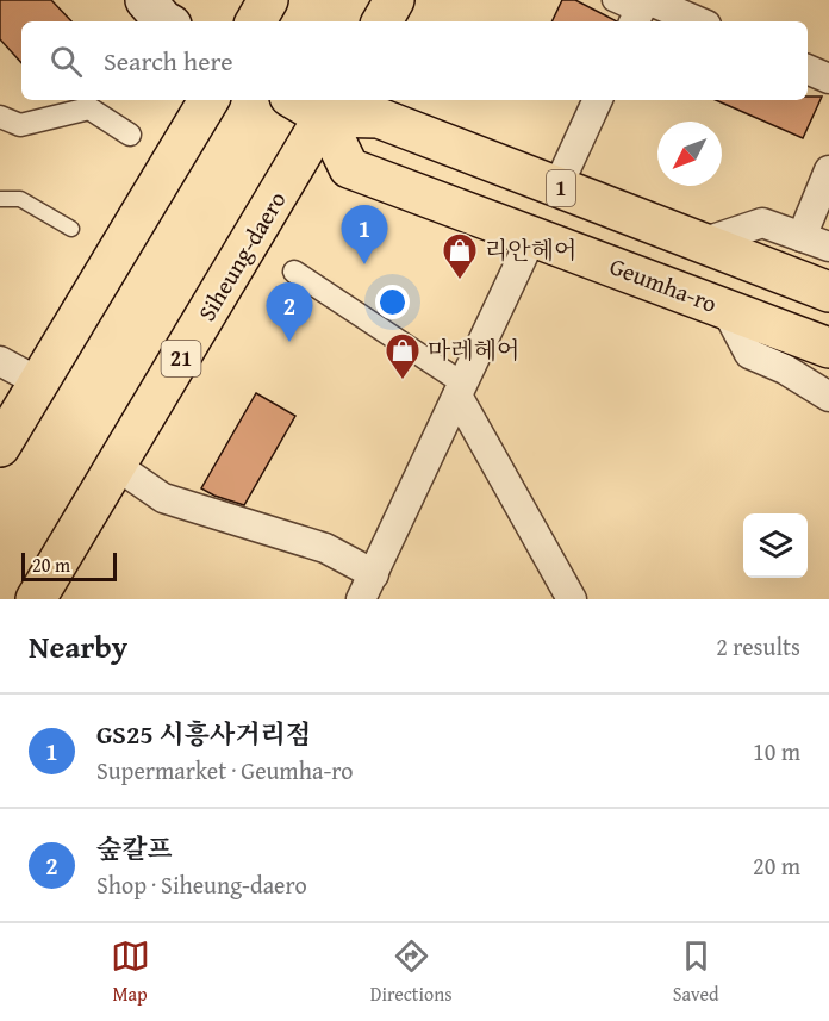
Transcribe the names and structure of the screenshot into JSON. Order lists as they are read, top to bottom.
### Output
{
  "streets": {
    "main road": [
      "1",
      "Siheung-daero",
      "Geumha-ro",
      "21"
    ]
  },
  "crossings": [
    ["1", "Siheung-daero"],
    ["1", "Geumha-ro"],
    ["Siheung-daero", "Geumha-ro"]
  ],
  "places": {
    "shop": ["리안헤어", "마레헤어"]
  },
  "scale_bar": "20 m",
  "north": "bottom left",
  "page": {
    "search": "Search here",
    "pins": ["1", "2"],
    "scale": "20 m",
    "heading": ["Nearby", "2 results"],
    "list": [
      {
        "mark": "1",
        "name": "GS25 시흥사거리점",
        "note": "Supermarket · Geumha-ro",
        "value": "10 m"
      },
      {
        "mark": "2",
        "name": "숲칼프",
        "note": "Shop · Siheung-daero",
        "value": "20 m"
      }
    ],
    "nav": ["Map", "Directions", "Saved"]
  }
}
